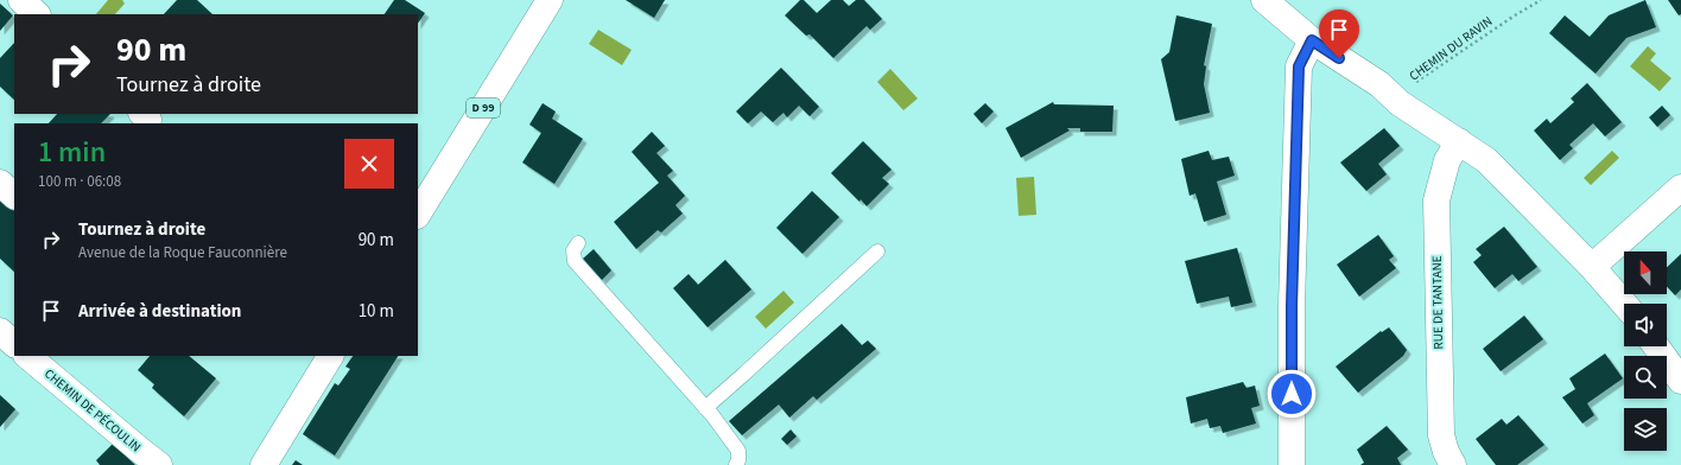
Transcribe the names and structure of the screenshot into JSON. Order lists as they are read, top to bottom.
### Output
{
  "streets": {
    "street": ["D 99", "RUE DE TANTANE", "CHEMIN DE PÉCOULIN"],
    "path": ["CHEMIN DU RAVIN"]
  },
  "north": "top",
  "page": {
    "turn": ["90 m", "Tournez à droite"],
    "heading": ["1 min", "100 m · 06:08"],
    "list": [
      {
        "name": "Tournez à droite",
        "note": "Avenue de la Roque Fauconnière",
        "value": "90 m"
      },
      {
        "name": "Arrivée à destination",
        "value": "10 m"
      }
    ]
  }
}
